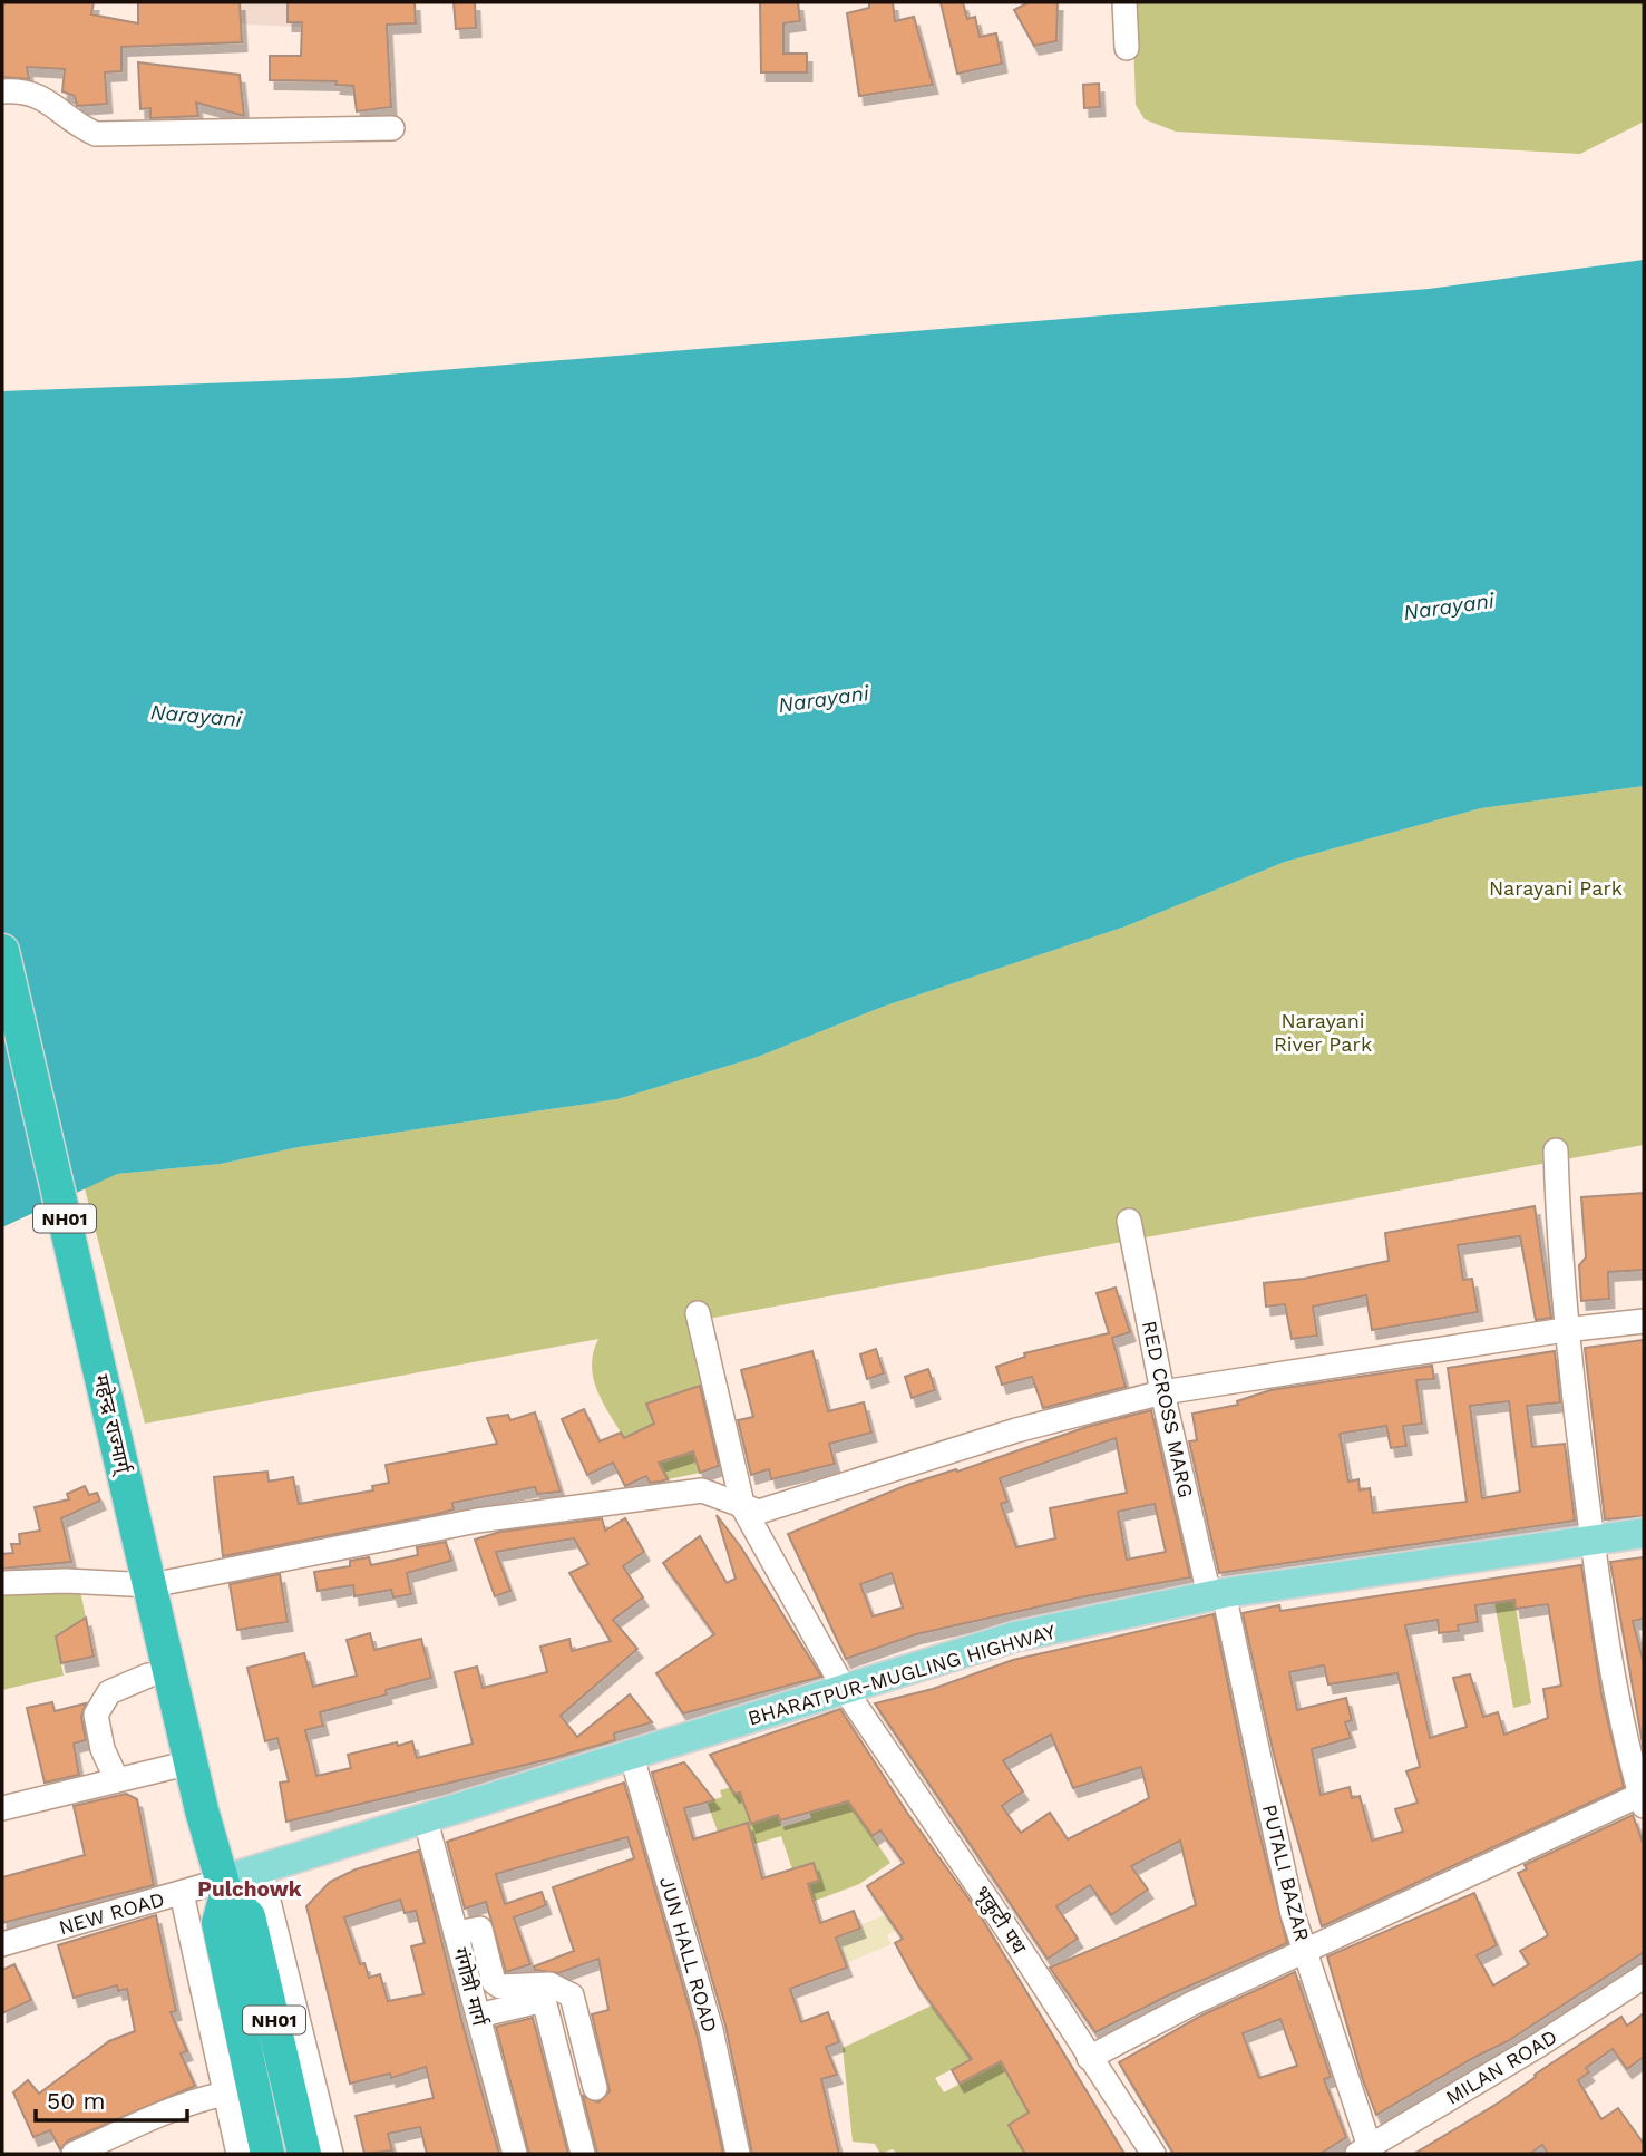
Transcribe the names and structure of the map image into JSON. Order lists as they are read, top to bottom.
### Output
{
  "streets": {
    "highway": ["NH01", "महेन्द्र राज्मार्ग्"],
    "main road": ["BHARATPUR-MUGLING HIGHWAY"],
    "street": [
      "RED CROSS MARG",
      "PUTALI BAZAR",
      "NEW ROAD",
      "भृकुटी पथ",
      "JUN HALL ROAD",
      "गंगोत्री मार्ग",
      "MILAN ROAD"
    ]
  },
  "crossings": [
    ["RED CROSS MARG", "BHARATPUR-MUGLING HIGHWAY"],
    ["RED CROSS MARG", "PUTALI BAZAR"],
    ["महेन्द्र राज्मार्ग्", "BHARATPUR-MUGLING HIGHWAY"],
    ["महेन्द्र राज्मार्ग्", "NEW ROAD"],
    ["BHARATPUR-MUGLING HIGHWAY", "PUTALI BAZAR"],
    ["BHARATPUR-MUGLING HIGHWAY", "NEW ROAD"],
    ["BHARATPUR-MUGLING HIGHWAY", "भृकुटी पथ"],
    ["BHARATPUR-MUGLING HIGHWAY", "JUN HALL ROAD"],
    ["BHARATPUR-MUGLING HIGHWAY", "गंगोत्री मार्ग"],
    ["PUTALI BAZAR", "MILAN ROAD"]
  ],
  "districts": ["Pulchowk"],
  "water": ["Narayani"],
  "parks": ["Narayani Park", "Narayani River Park"],
  "scale_bar": "50 m"
}
